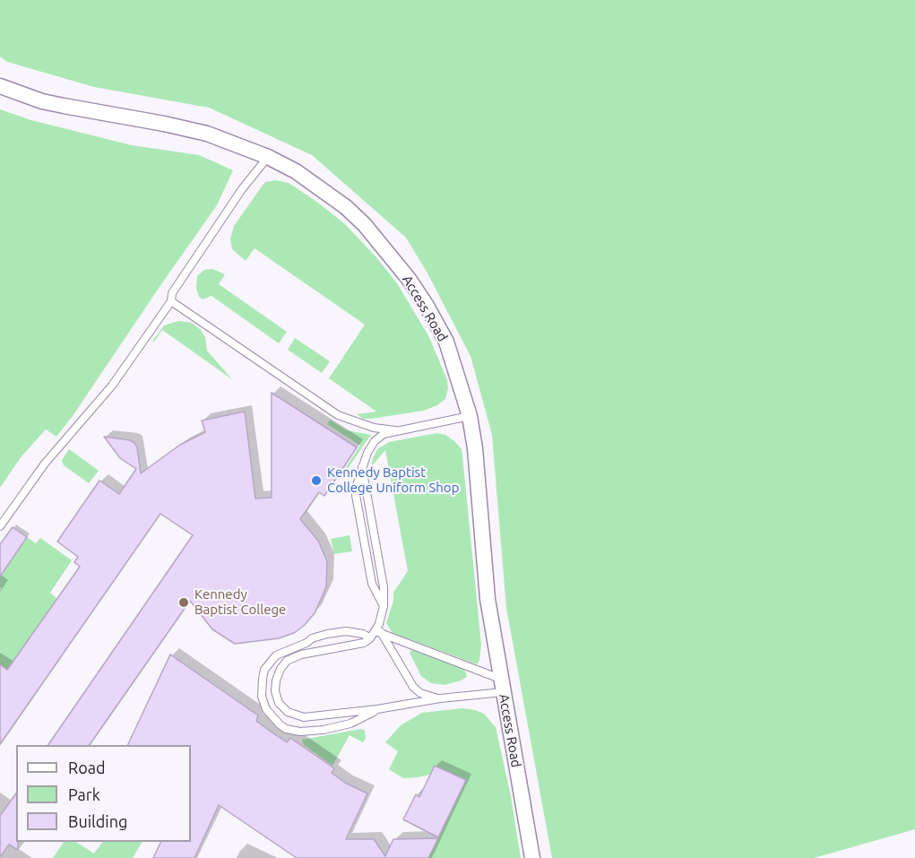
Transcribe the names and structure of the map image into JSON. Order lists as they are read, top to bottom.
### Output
{
  "streets": {
    "street": ["Access Road"]
  },
  "places": ["Kennedy Baptist College Uniform Shop", "Kennedy Baptist College"],
  "legend": ["Road", "Park", "Building"]
}
